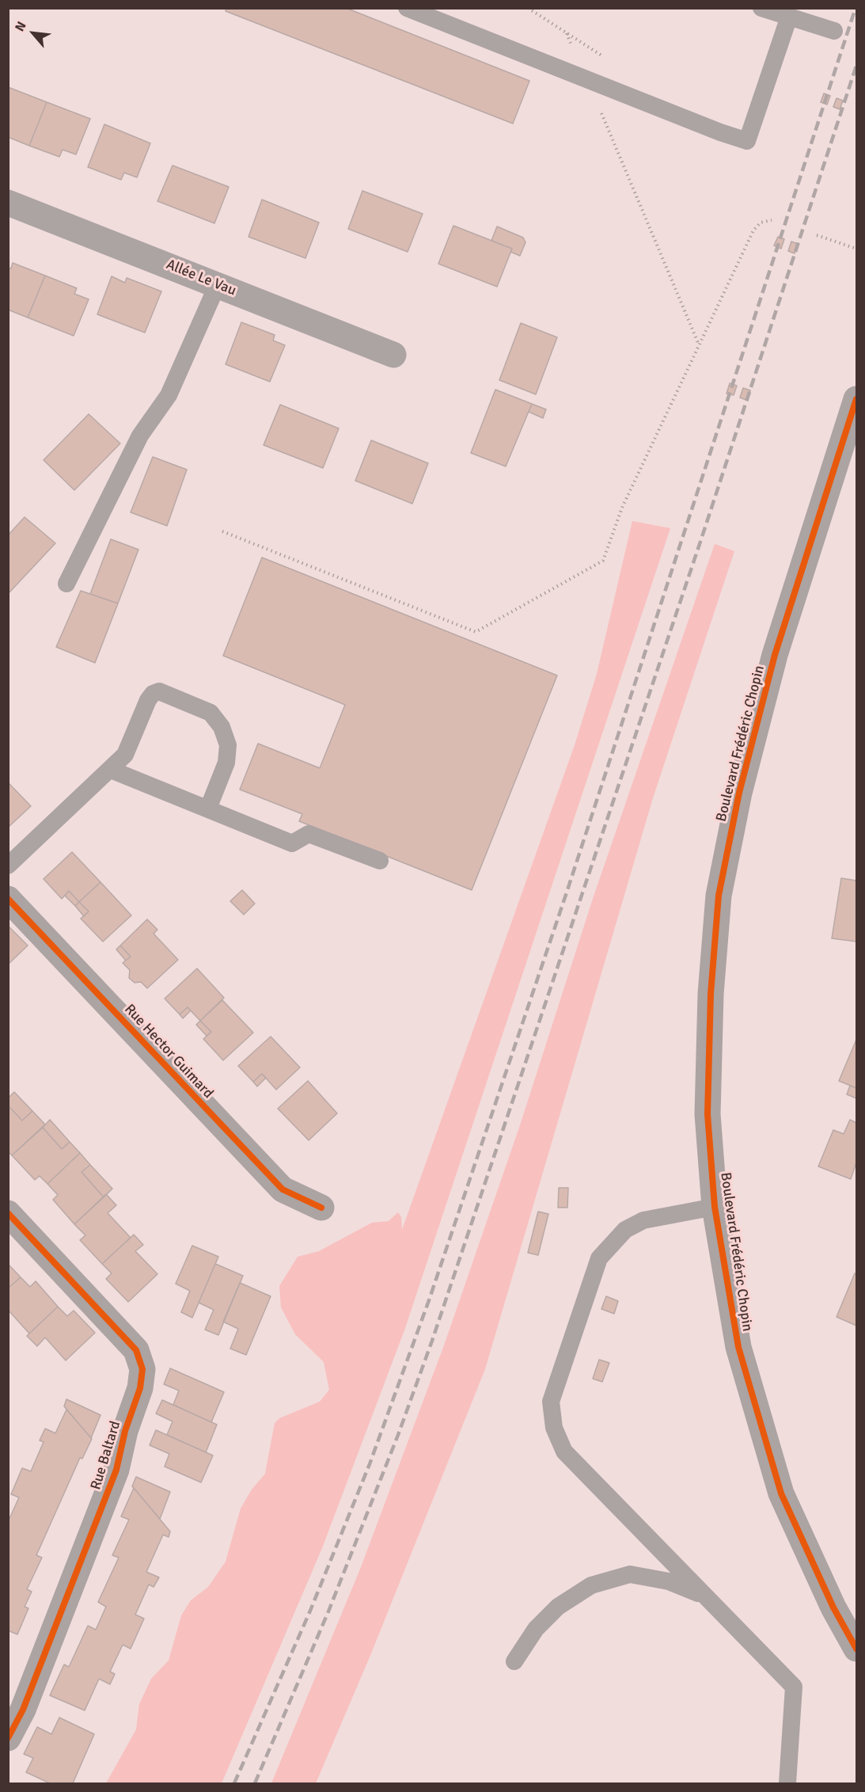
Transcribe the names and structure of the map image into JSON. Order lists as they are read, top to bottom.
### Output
{
  "streets": {
    "street": [
      "Allée Le Vau",
      "Boulevard Frédéric Chopin",
      "Rue Hector Guimard",
      "Rue Baltard"
    ]
  },
  "north": "top left"
}
